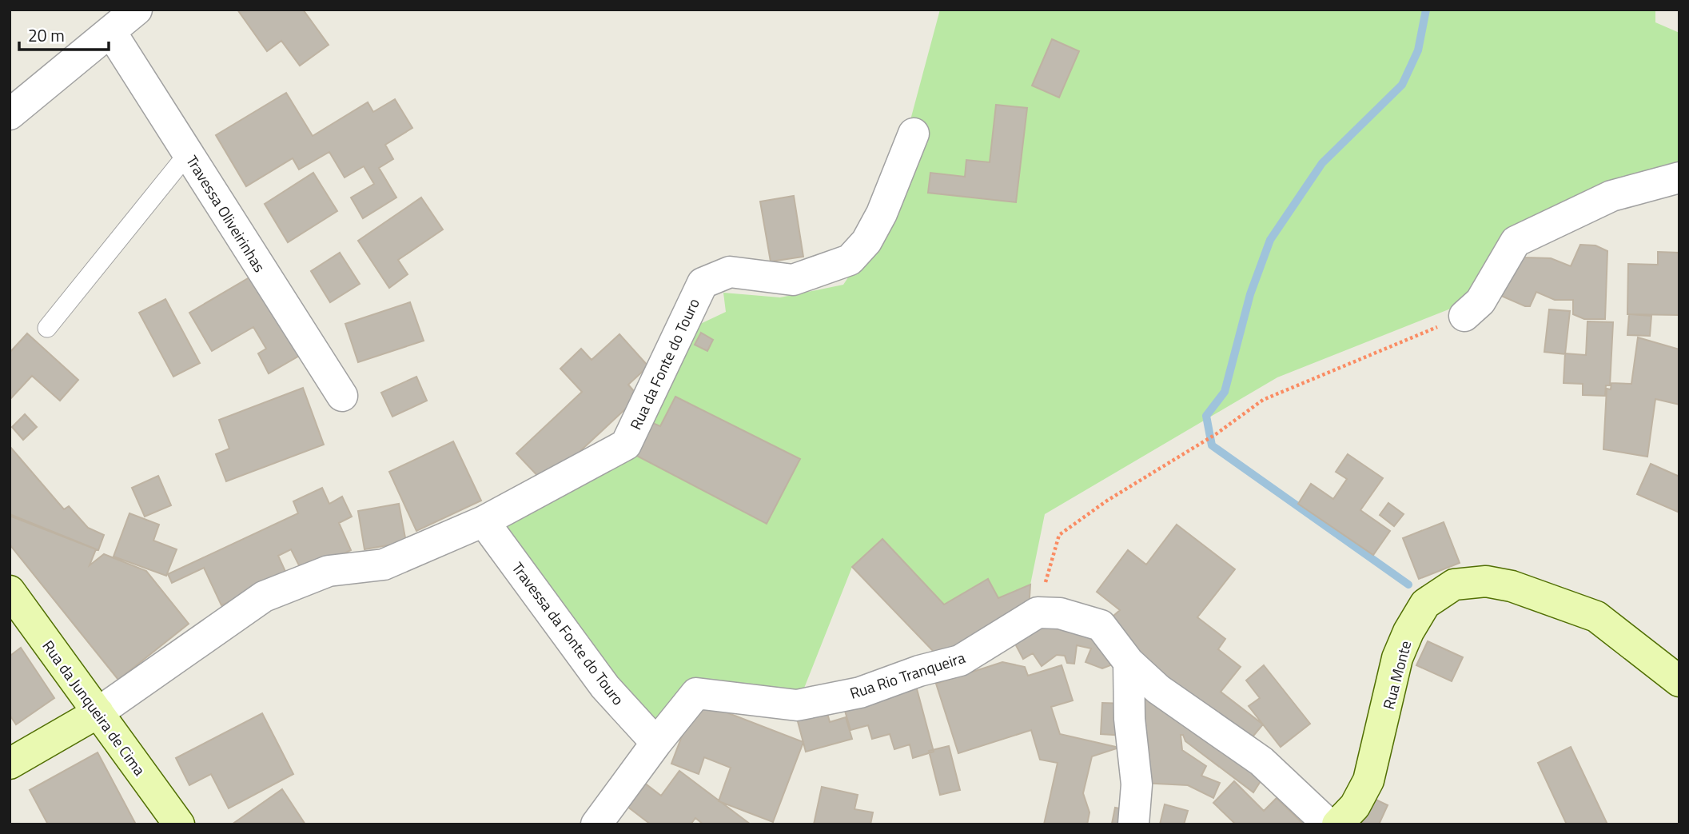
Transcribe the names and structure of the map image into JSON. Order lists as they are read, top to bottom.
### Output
{
  "streets": {
    "main road": ["Rua Monte", "Rua da Junqueira de Cima"],
    "street": [
      "Travessa Oliveirinhas",
      "Rua da Fonte do Touro",
      "Travessa da Fonte do Touro",
      "Rua Rio Tranqueira"
    ]
  },
  "crossings": [
    ["Rua da Fonte do Touro", "Travessa da Fonte do Touro"],
    ["Rua da Fonte do Touro", "Rua da Junqueira de Cima"],
    ["Travessa da Fonte do Touro", "Rua Rio Tranqueira"]
  ],
  "scale_bar": "20 m"
}
